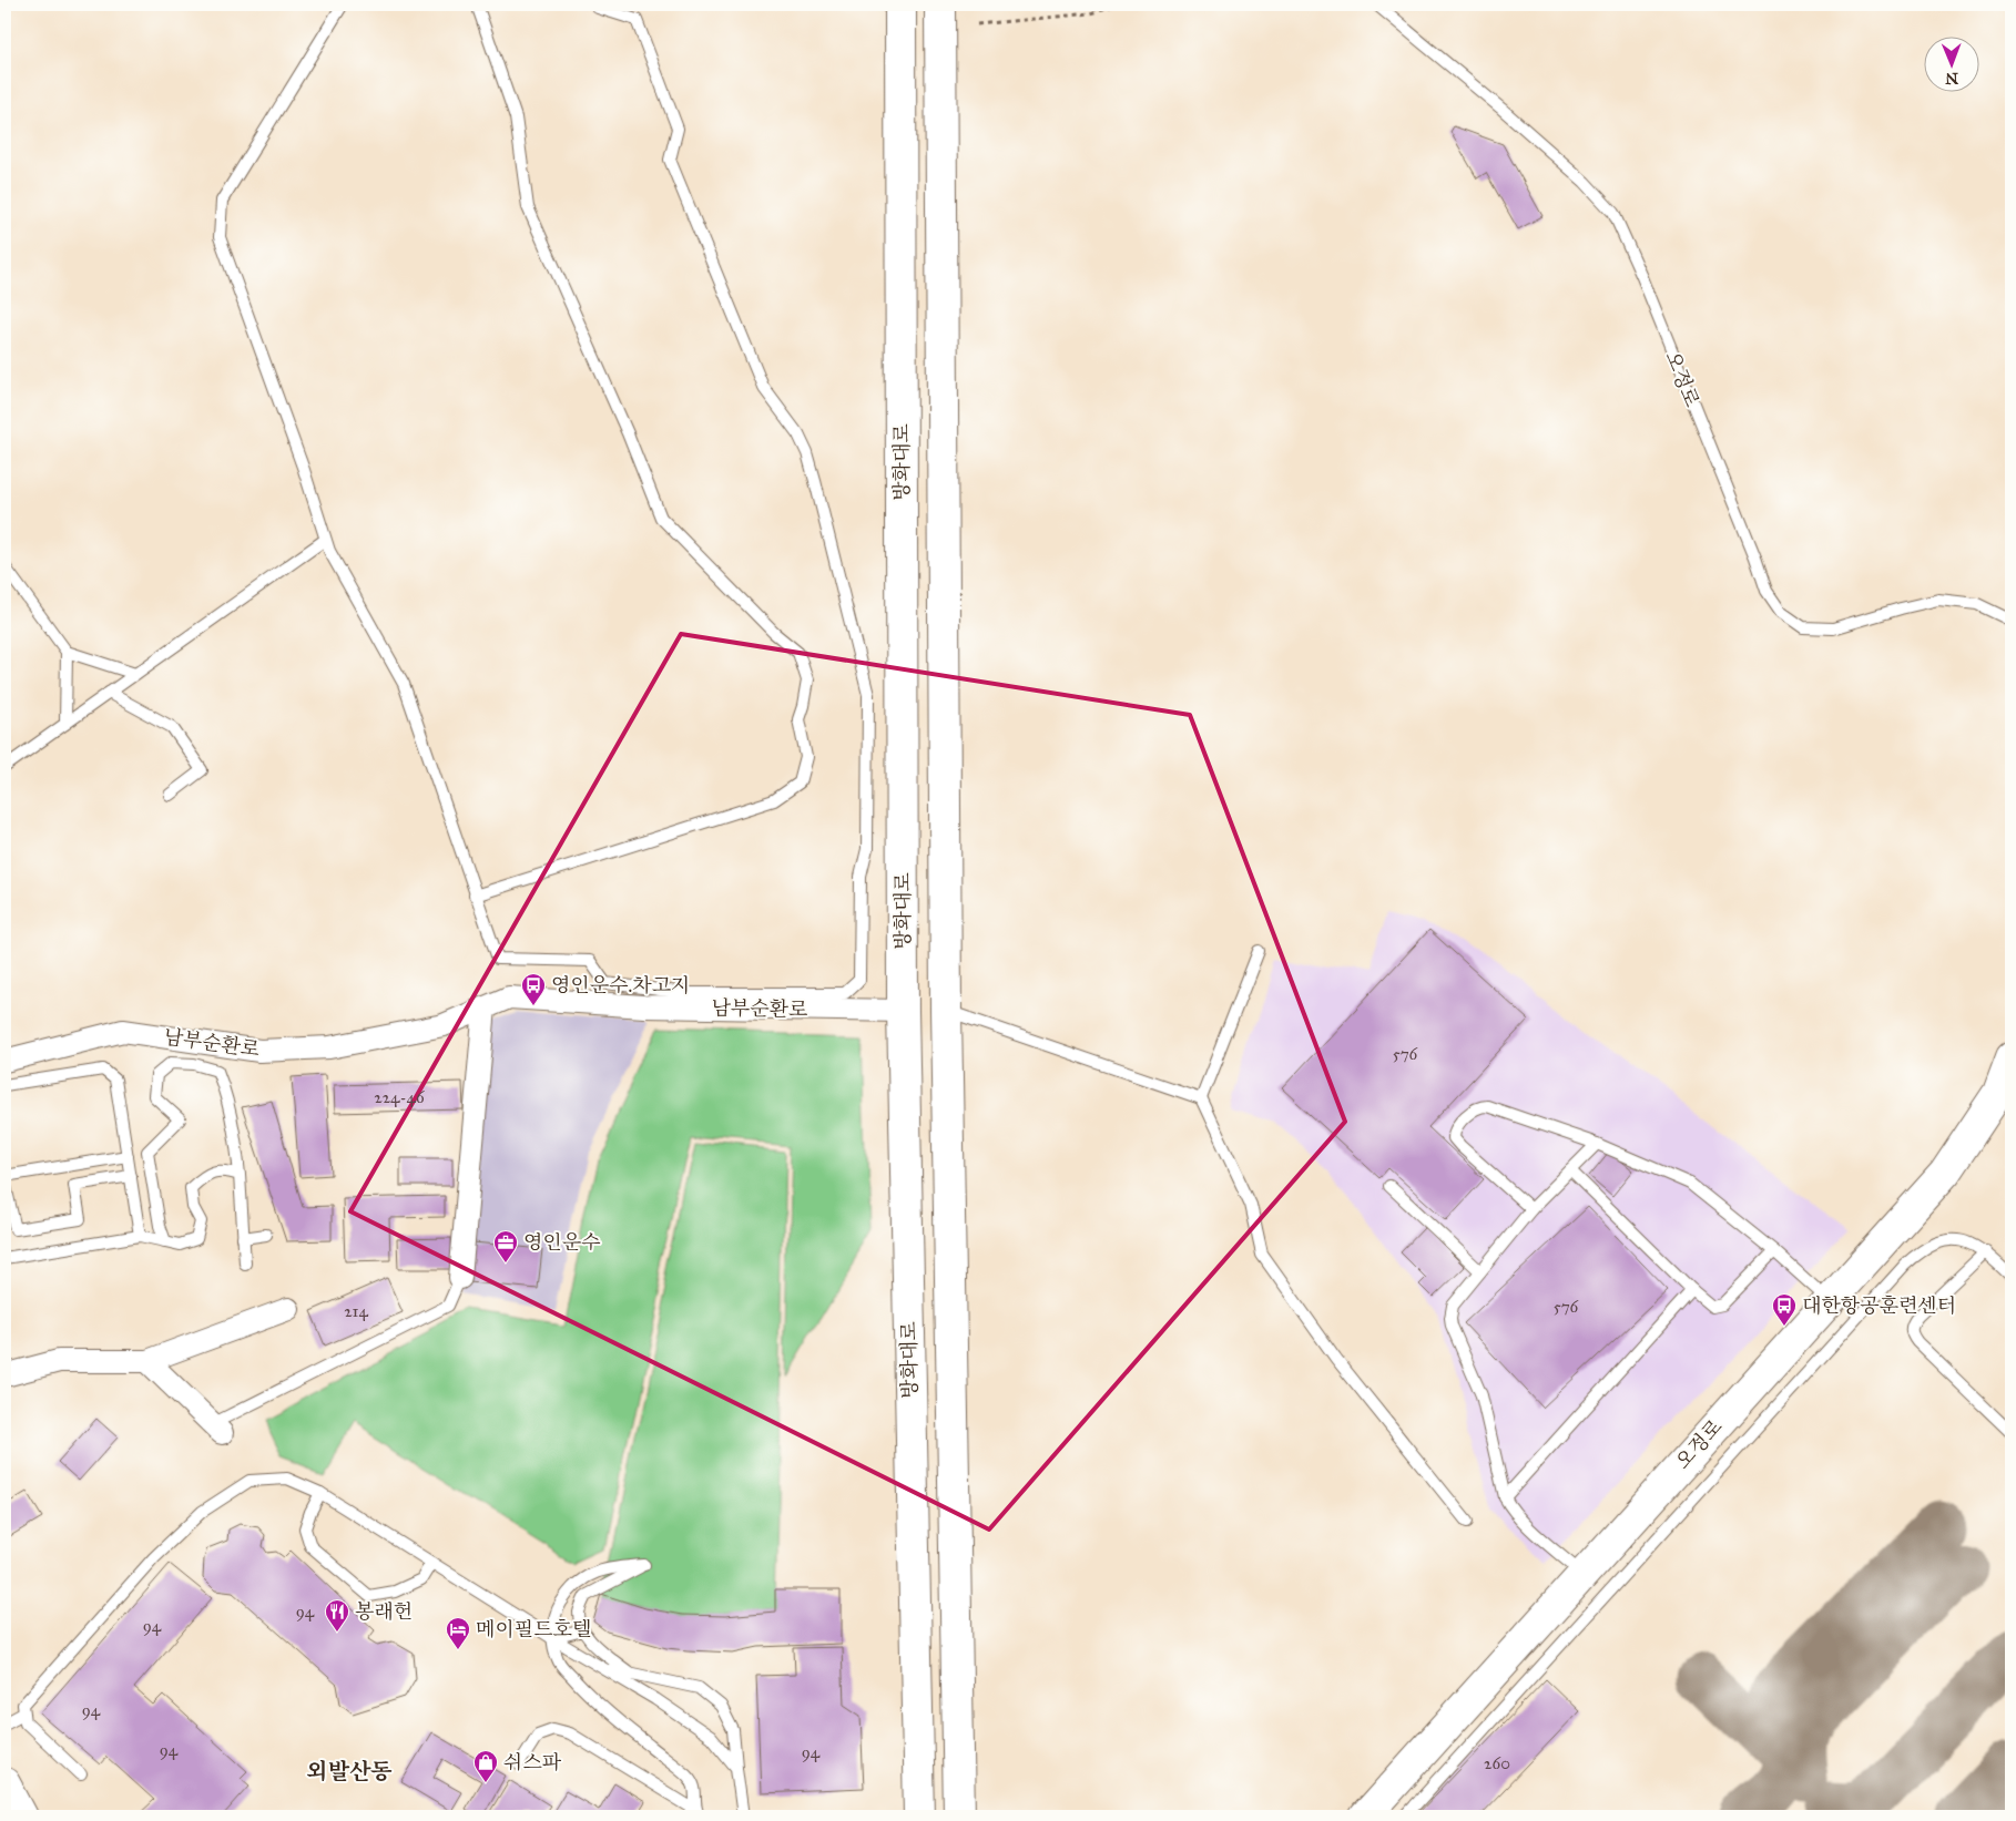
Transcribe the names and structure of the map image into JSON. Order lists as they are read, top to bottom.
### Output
{
  "streets": {
    "main road": ["오정로", "방화대로"],
    "street": ["남부순환로"]
  },
  "crossings": [
    ["방화대로", "남부순환로"]
  ],
  "districts": ["외발산동"],
  "places": {
    "bus stop": ["영인운수.차고지", "대한항공훈련센터"],
    "office": ["영인운수"],
    "restaurant": ["봉래헌"],
    "hotel": ["메이필드호텔"],
    "shop": ["쉬스파"]
  },
  "house_numbers": [
    "576",
    "224-46",
    "576",
    "214",
    "94",
    "94",
    "94",
    "94",
    "94",
    "260"
  ],
  "north": "bottom"
}
